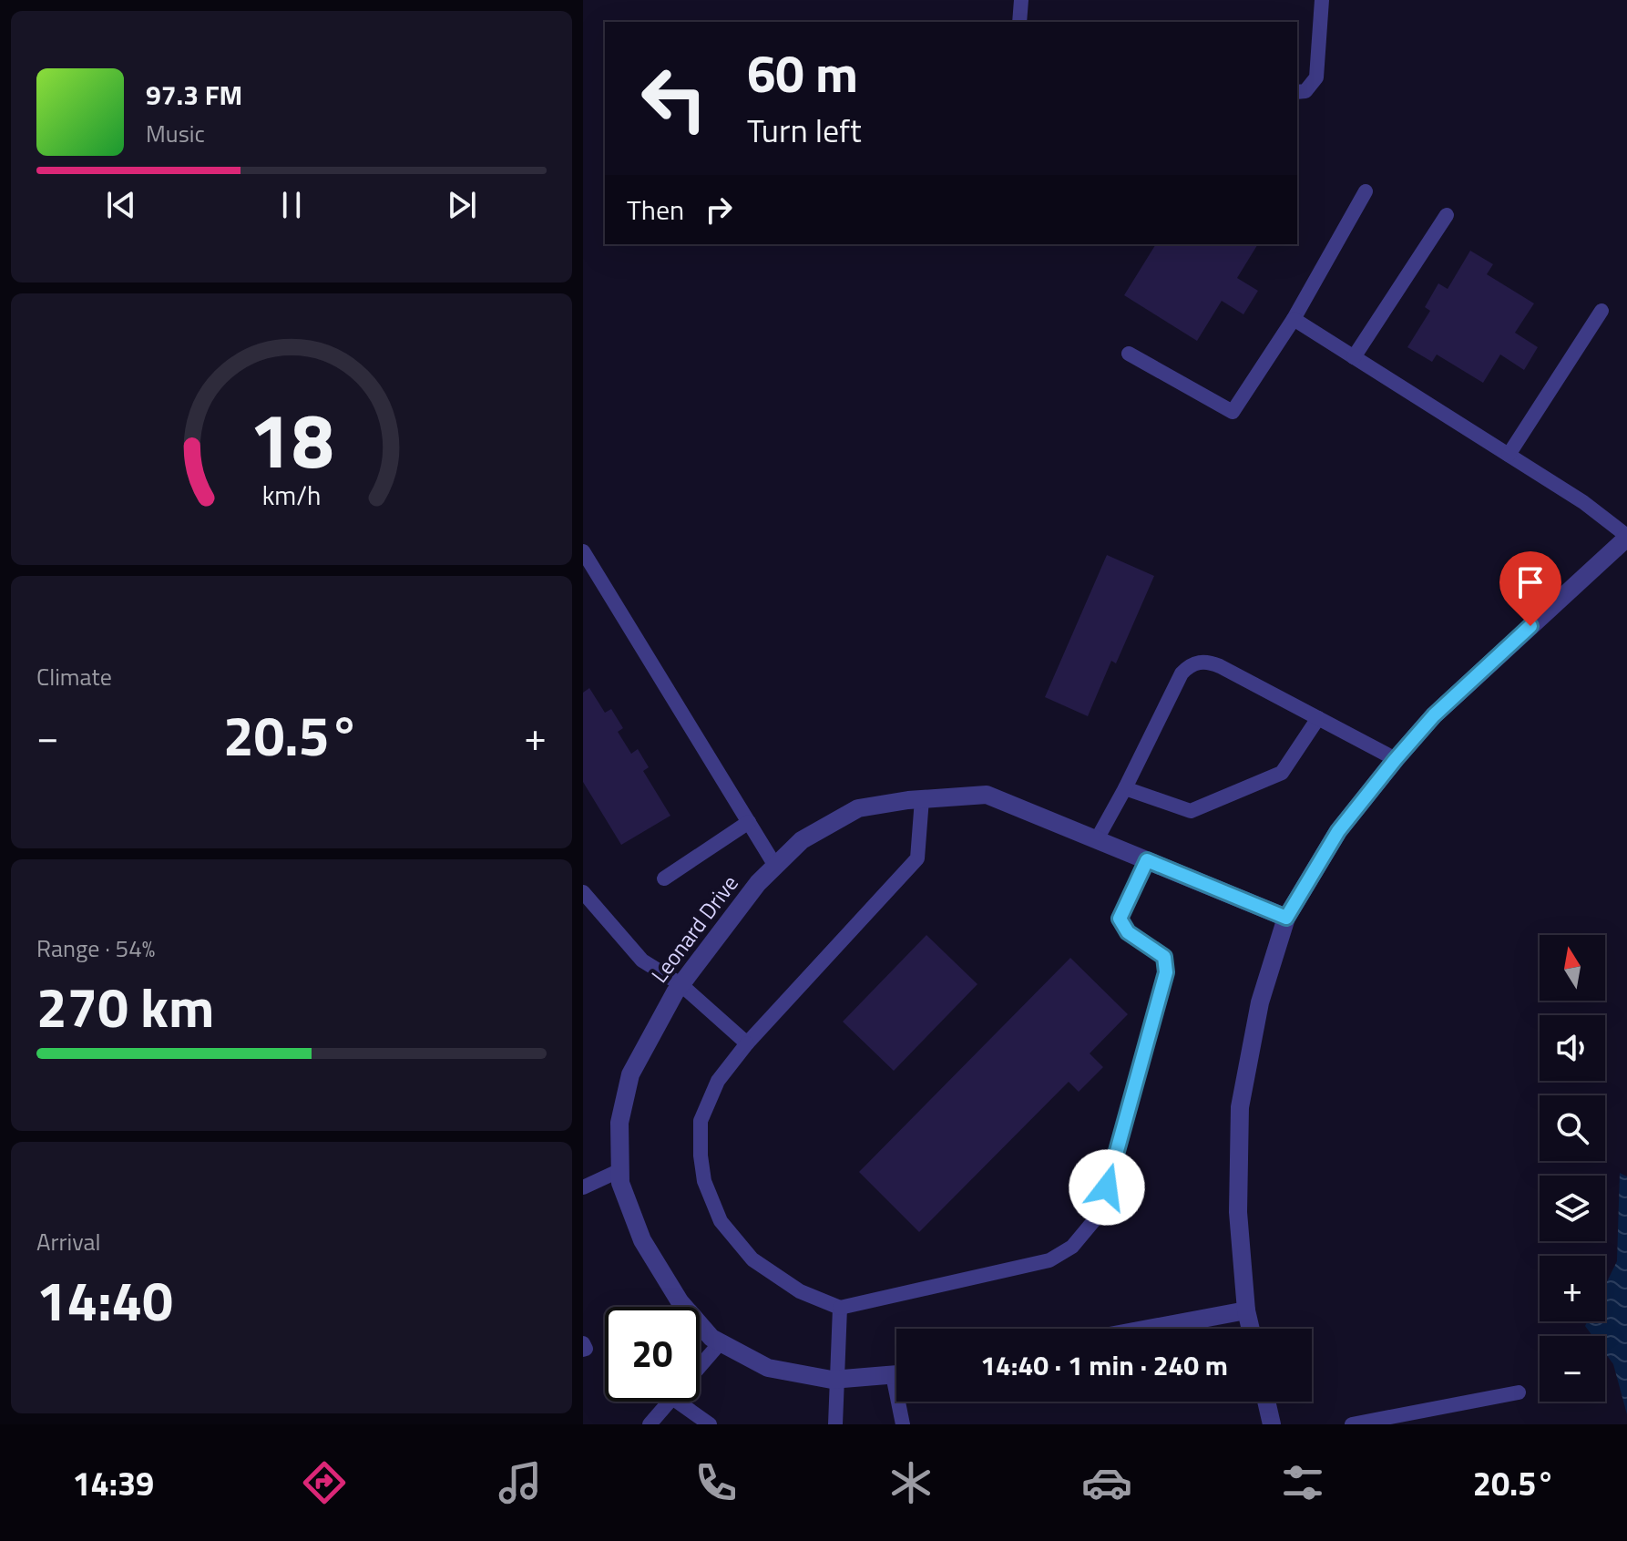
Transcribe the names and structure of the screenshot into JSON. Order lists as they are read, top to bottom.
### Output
{
  "streets": {
    "street": ["Leonard Drive"]
  },
  "north": "top",
  "page": {
    "turn": ["60 m", "Turn left"],
    "song": ["97.3 FM", "Music"],
    "then": "Then",
    "tile": [
      "Climate",
      ["Range · 54%", "270 km"],
      ["Arrival", "14:40"]
    ],
    "heat": ["−", "20.5°", "+"],
    "map_buttons": ["+", "−"],
    "limit": "20",
    "trip": "14:40 · 1 min · 240 m",
    "tabs": ["14:39", "20.5°"],
    "gauge": ["18", "km/h"]
  }
}
